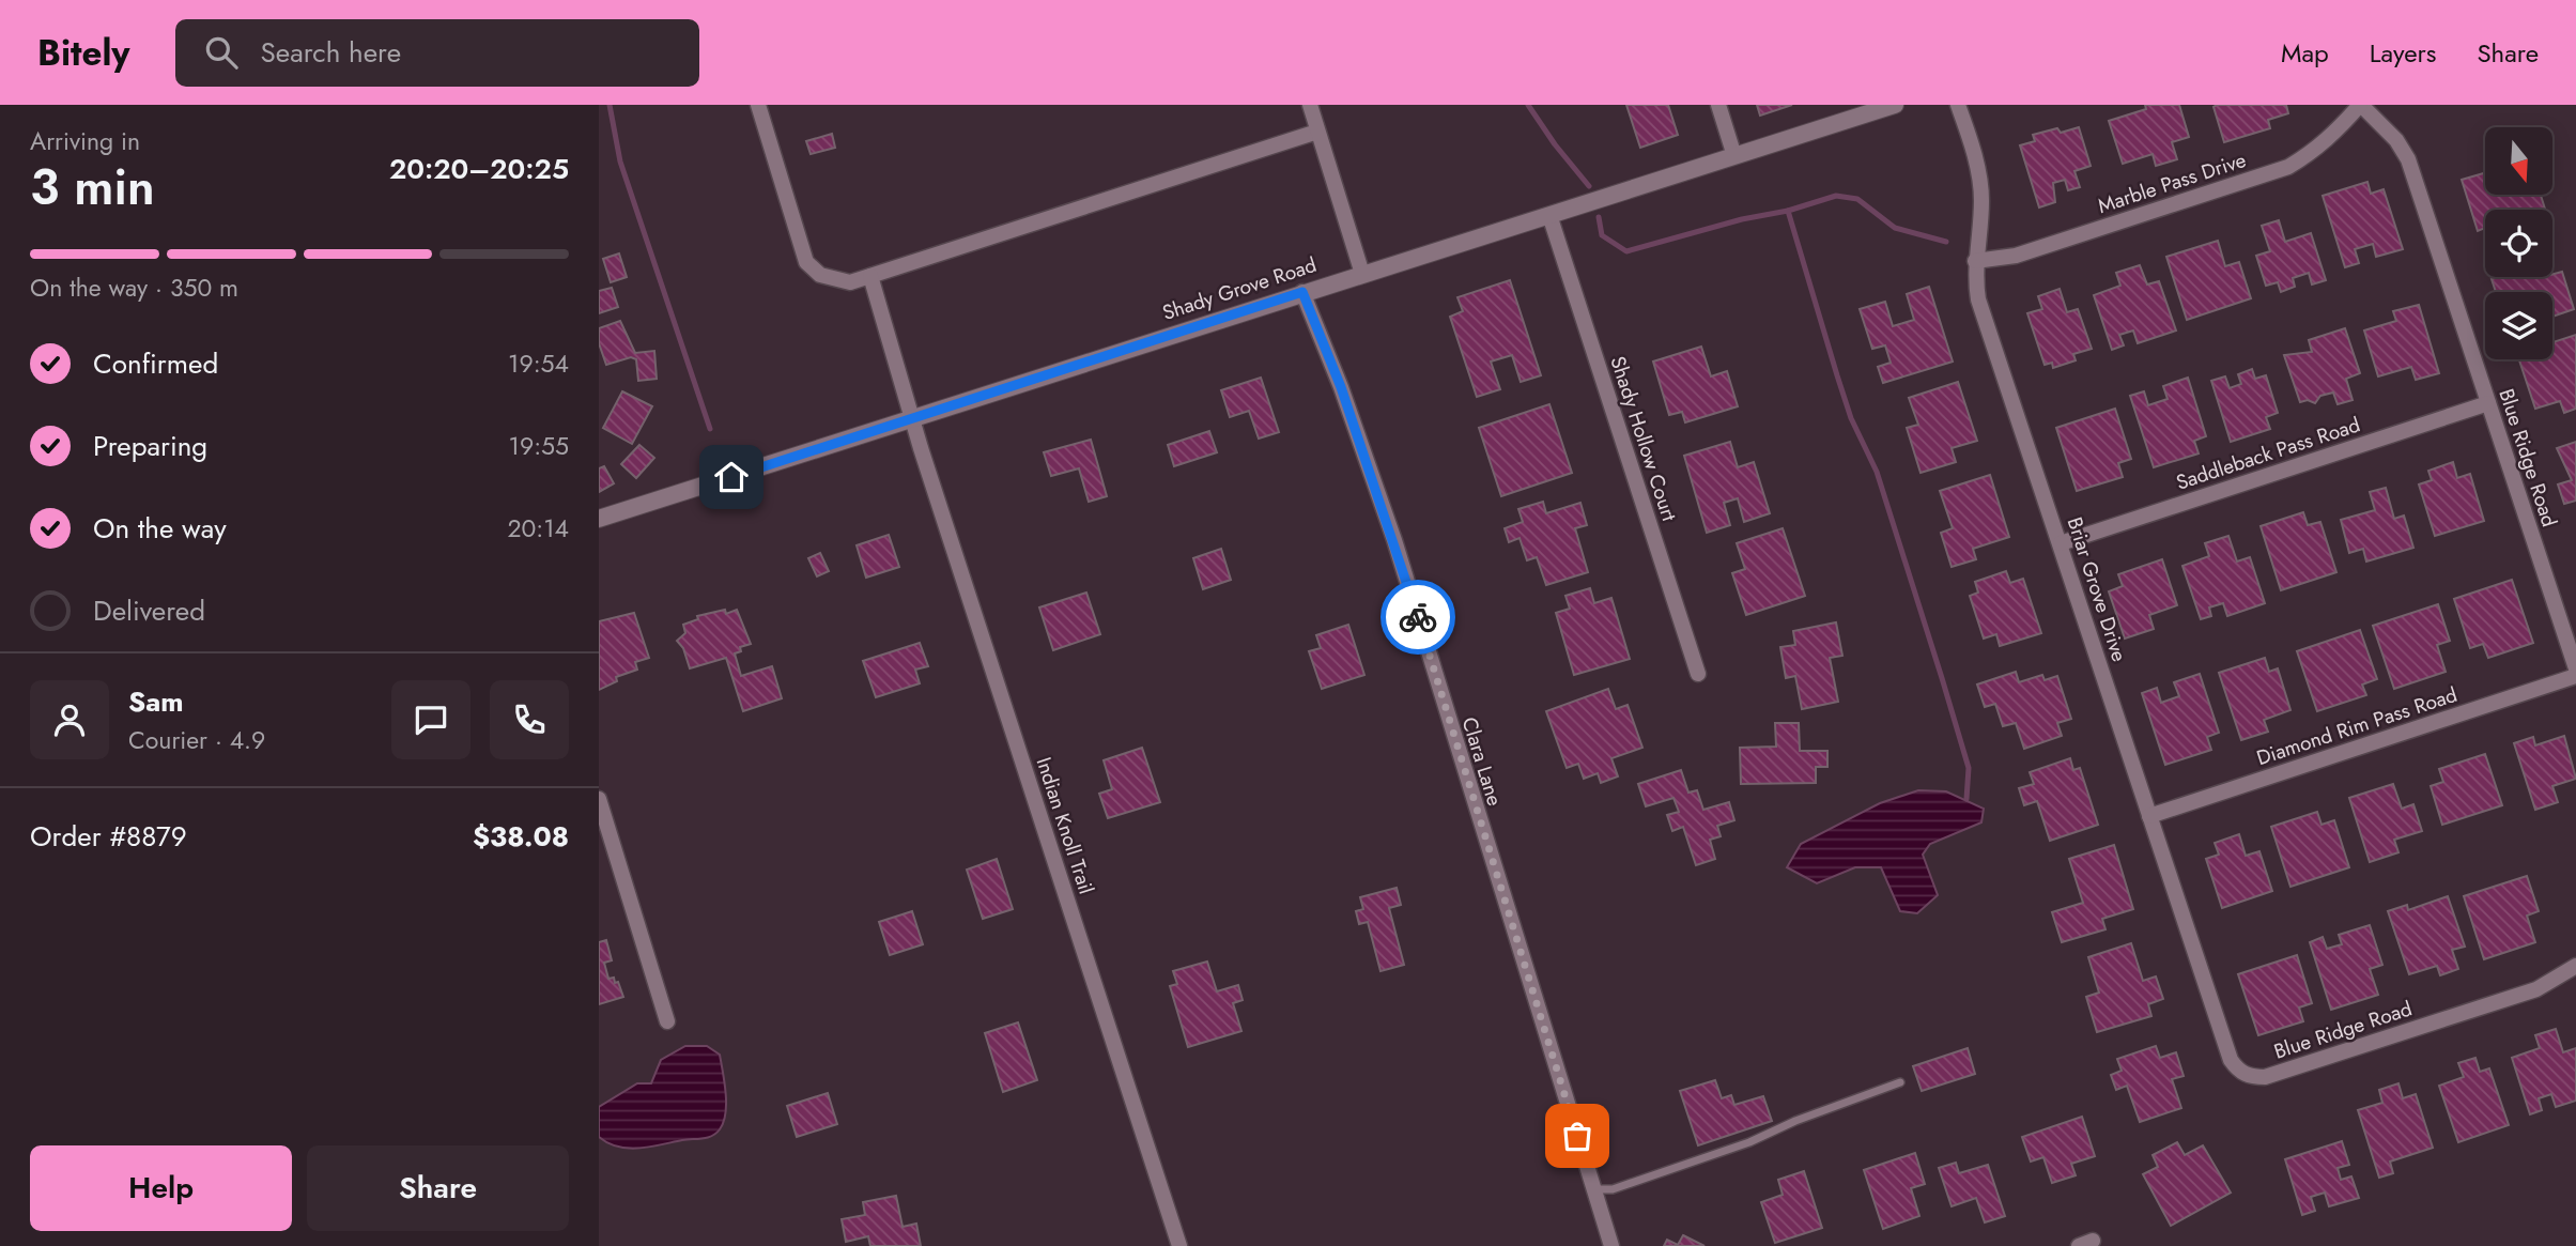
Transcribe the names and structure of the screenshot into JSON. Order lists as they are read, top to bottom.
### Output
{
  "streets": {
    "street": [
      "Marble Pass Drive",
      "Shady Grove Road",
      "Shady Hollow Court",
      "Saddleback Pass Road",
      "Blue Ridge Road",
      "Briar Grove Drive",
      "Diamond Rim Pass Road",
      "Clara Lane",
      "Indian Knoll Trail"
    ]
  },
  "crossings": [
    ["Marble Pass Drive", "Blue Ridge Road"],
    ["Marble Pass Drive", "Briar Grove Drive"],
    ["Shady Grove Road", "Shady Hollow Court"],
    ["Shady Grove Road", "Clara Lane"],
    ["Shady Grove Road", "Indian Knoll Trail"],
    ["Saddleback Pass Road", "Blue Ridge Road"],
    ["Saddleback Pass Road", "Briar Grove Drive"],
    ["Blue Ridge Road", "Briar Grove Drive"],
    ["Briar Grove Drive", "Diamond Rim Pass Road"]
  ],
  "north": "bottom",
  "page": {
    "header": "Bitely",
    "search": "Search here",
    "nav": ["Map", "Layers", "Share"],
    "heading": ["3 min", "Arriving in", "20:20–20:25"],
    "panel": [
      "Sam",
      "Courier · 4.9",
      "Order #8879",
      "$38.08"
    ],
    "bar": "On the way · 350 m",
    "list": [
      ["Confirmed", "19:54"],
      ["Preparing", "19:55"],
      ["On the way", "20:14"],
      "Delivered"
    ],
    "buttons": ["Help", "Share"]
  }
}
